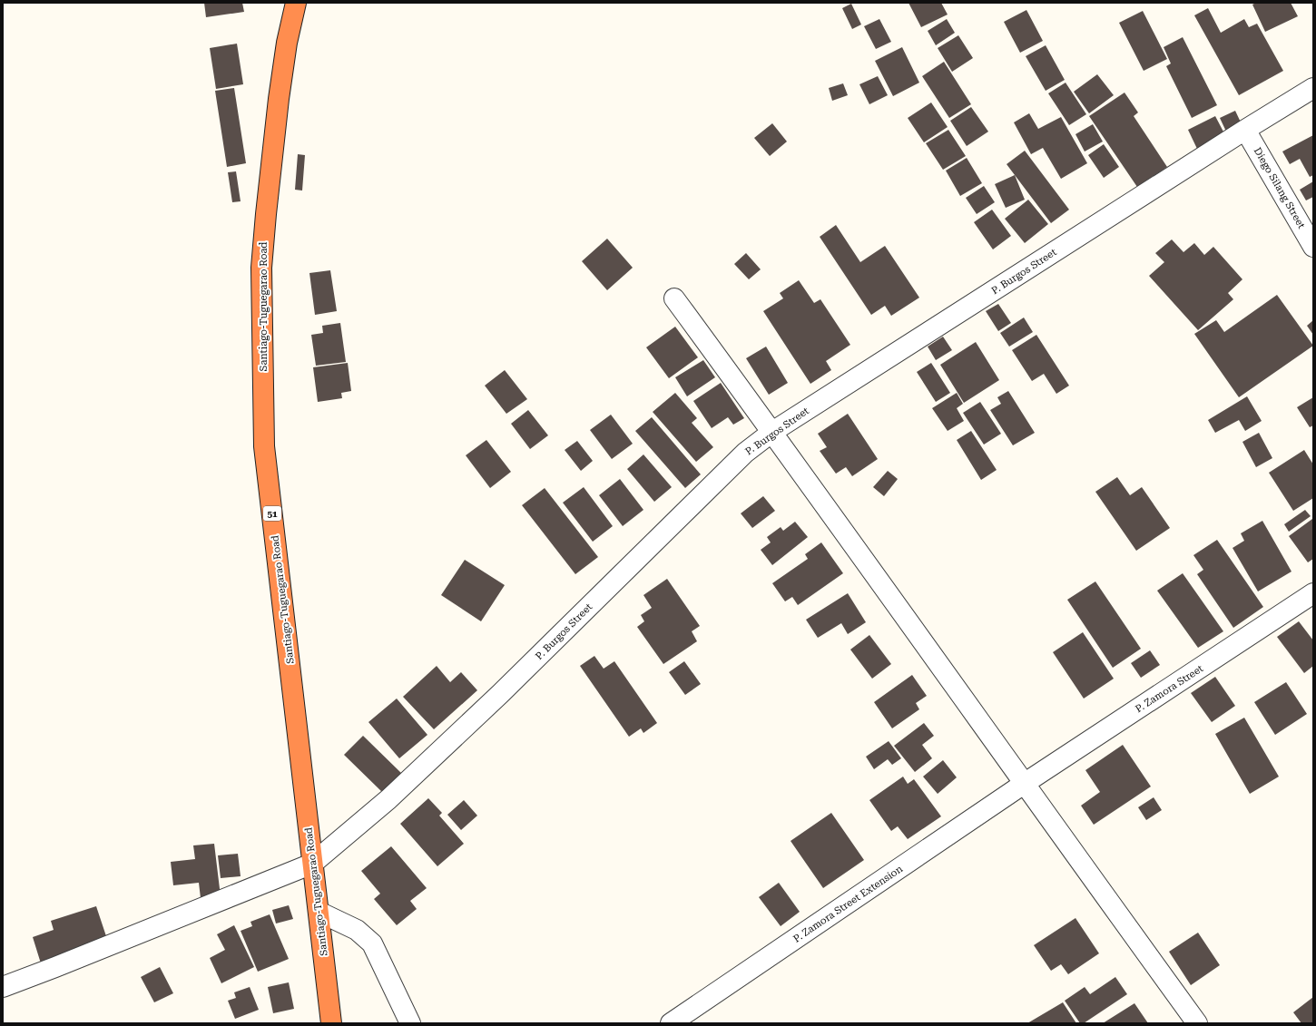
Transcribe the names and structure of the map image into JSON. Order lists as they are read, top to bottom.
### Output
{
  "streets": {
    "highway": ["Santiago-Tuguegarao Road", "51"],
    "street": [
      "Diego Silang Street",
      "P. Burgos Street",
      "P. Zamora Street",
      "P. Zamora Street Extension"
    ]
  },
  "crossings": [
    ["Diego Silang Street", "P. Burgos Street"],
    ["P. Burgos Street", "Santiago-Tuguegarao Road"],
    ["P. Zamora Street", "P. Zamora Street Extension"]
  ]
}
